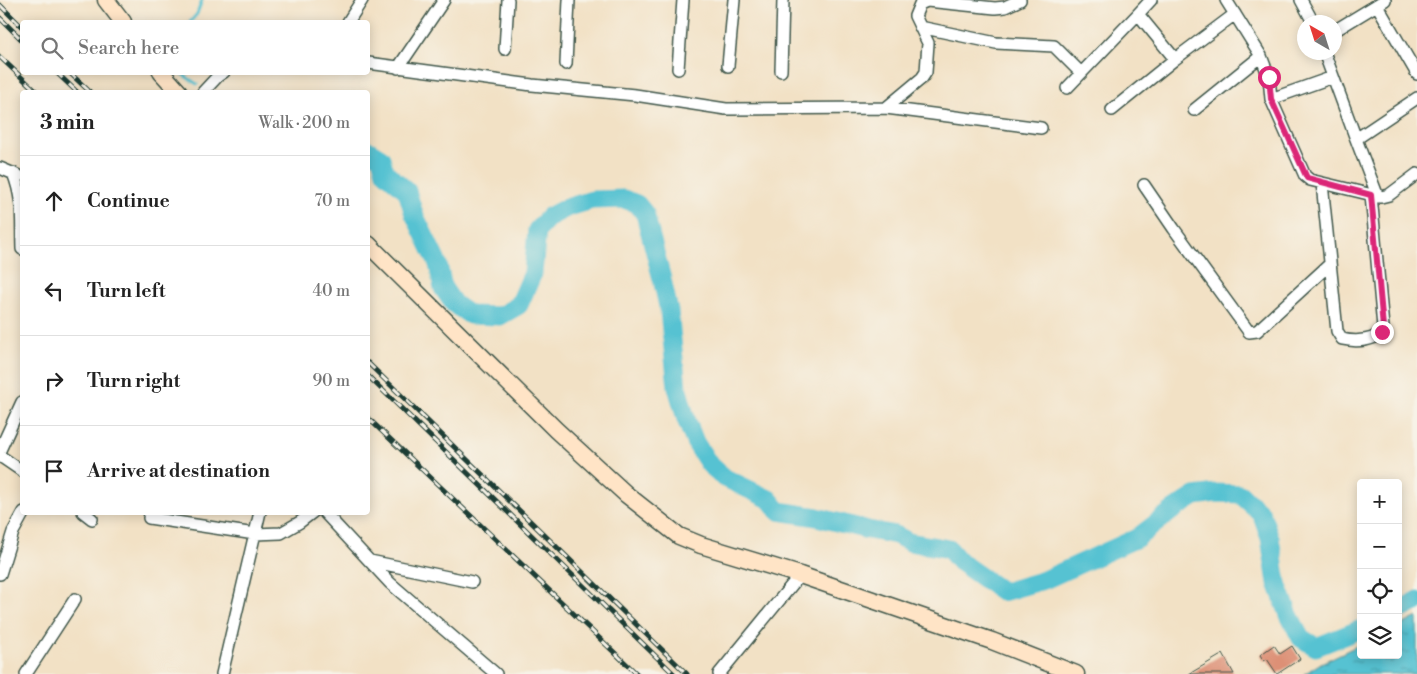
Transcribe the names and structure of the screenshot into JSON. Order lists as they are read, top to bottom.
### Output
{
  "north": "top left",
  "page": {
    "search": "Search here",
    "heading": ["3 min", "Walk · 200 m"],
    "list": [
      ["Continue", "70 m"],
      ["Turn left", "40 m"],
      ["Turn right", "90 m"],
      "Arrive at destination"
    ],
    "map_buttons": ["+", "−"]
  }
}
